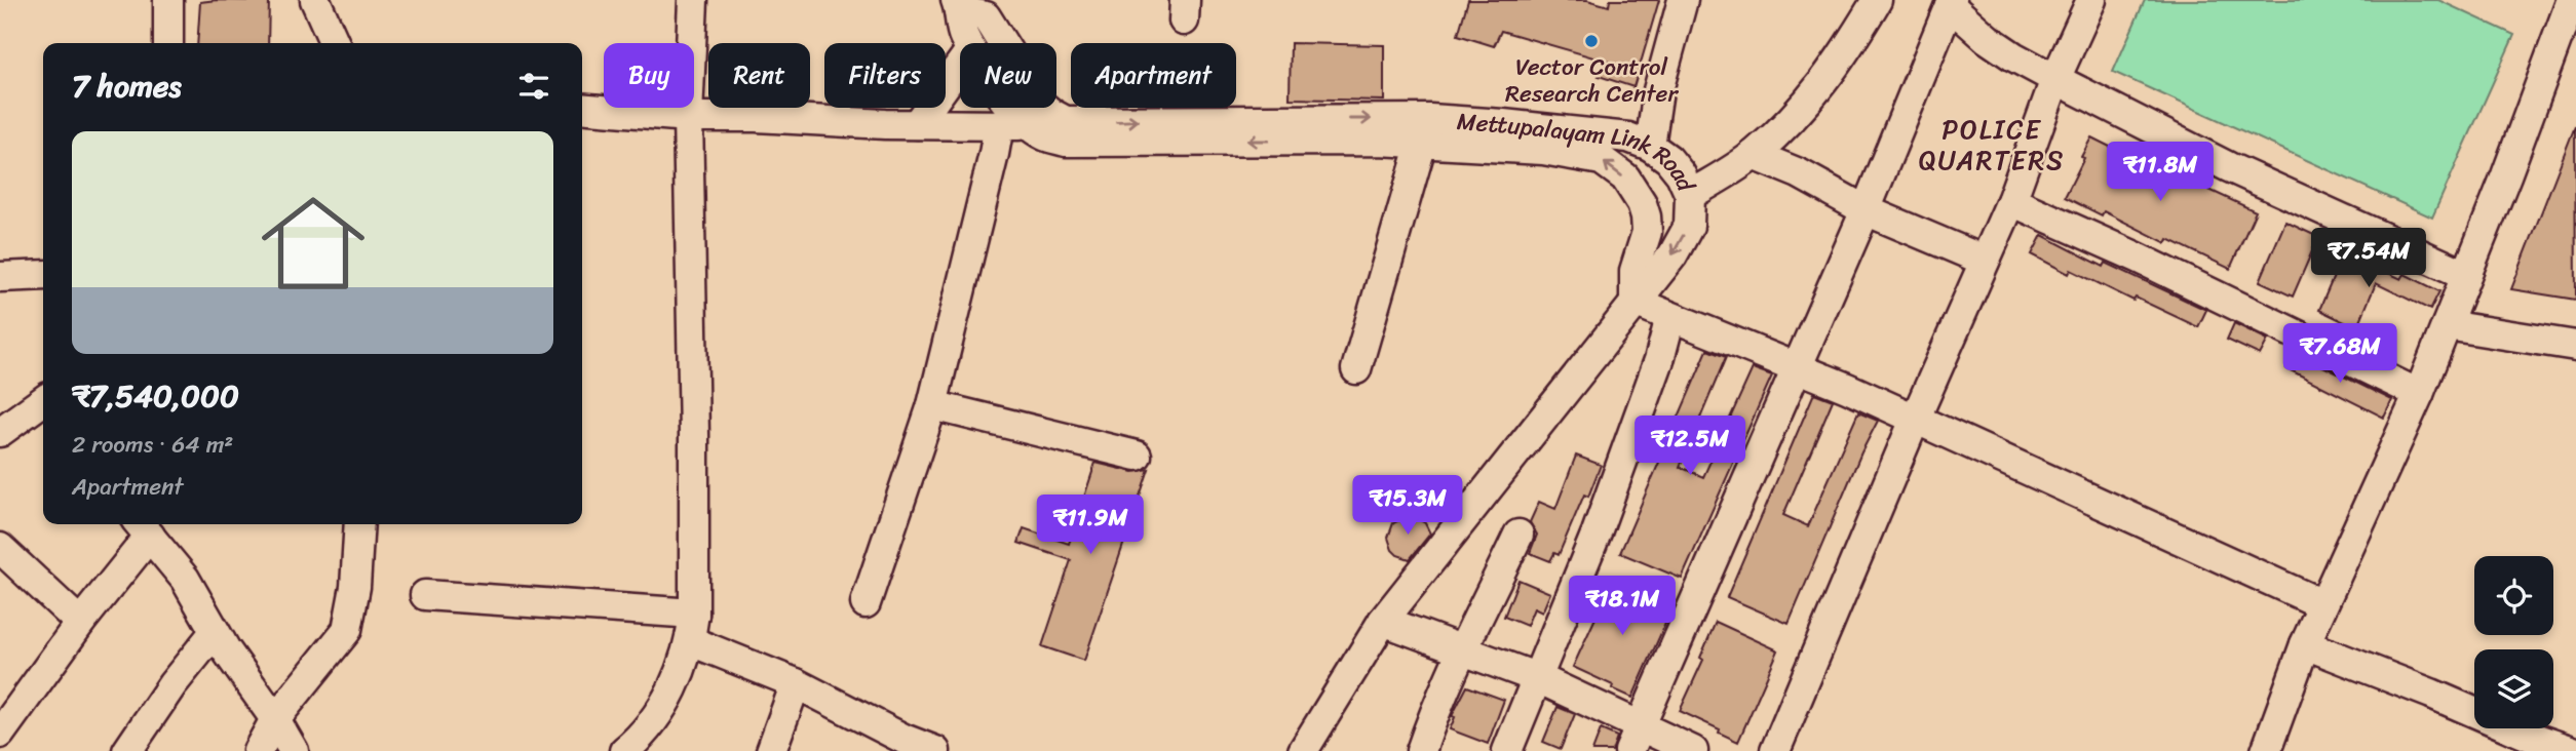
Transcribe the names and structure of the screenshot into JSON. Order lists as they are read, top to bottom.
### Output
{
  "streets": {
    "street": ["Mettupalayam Link Road"]
  },
  "districts": ["POLICE QUARTERS"],
  "places": ["Vector Control Research Center"],
  "page": {
    "chip": [
      "Buy",
      "Rent",
      "Filters",
      "New",
      "Apartment"
    ],
    "heading": "7 homes",
    "list": [
      {
        "name": "₹7,540,000",
        "note": "2 rooms · 64 m² · Apartment"
      }
    ],
    "price": [
      "₹11.8M",
      "₹7.54M",
      "₹7.68M",
      "₹12.5M",
      "₹15.3M",
      "₹11.9M",
      "₹18.1M"
    ]
  }
}
